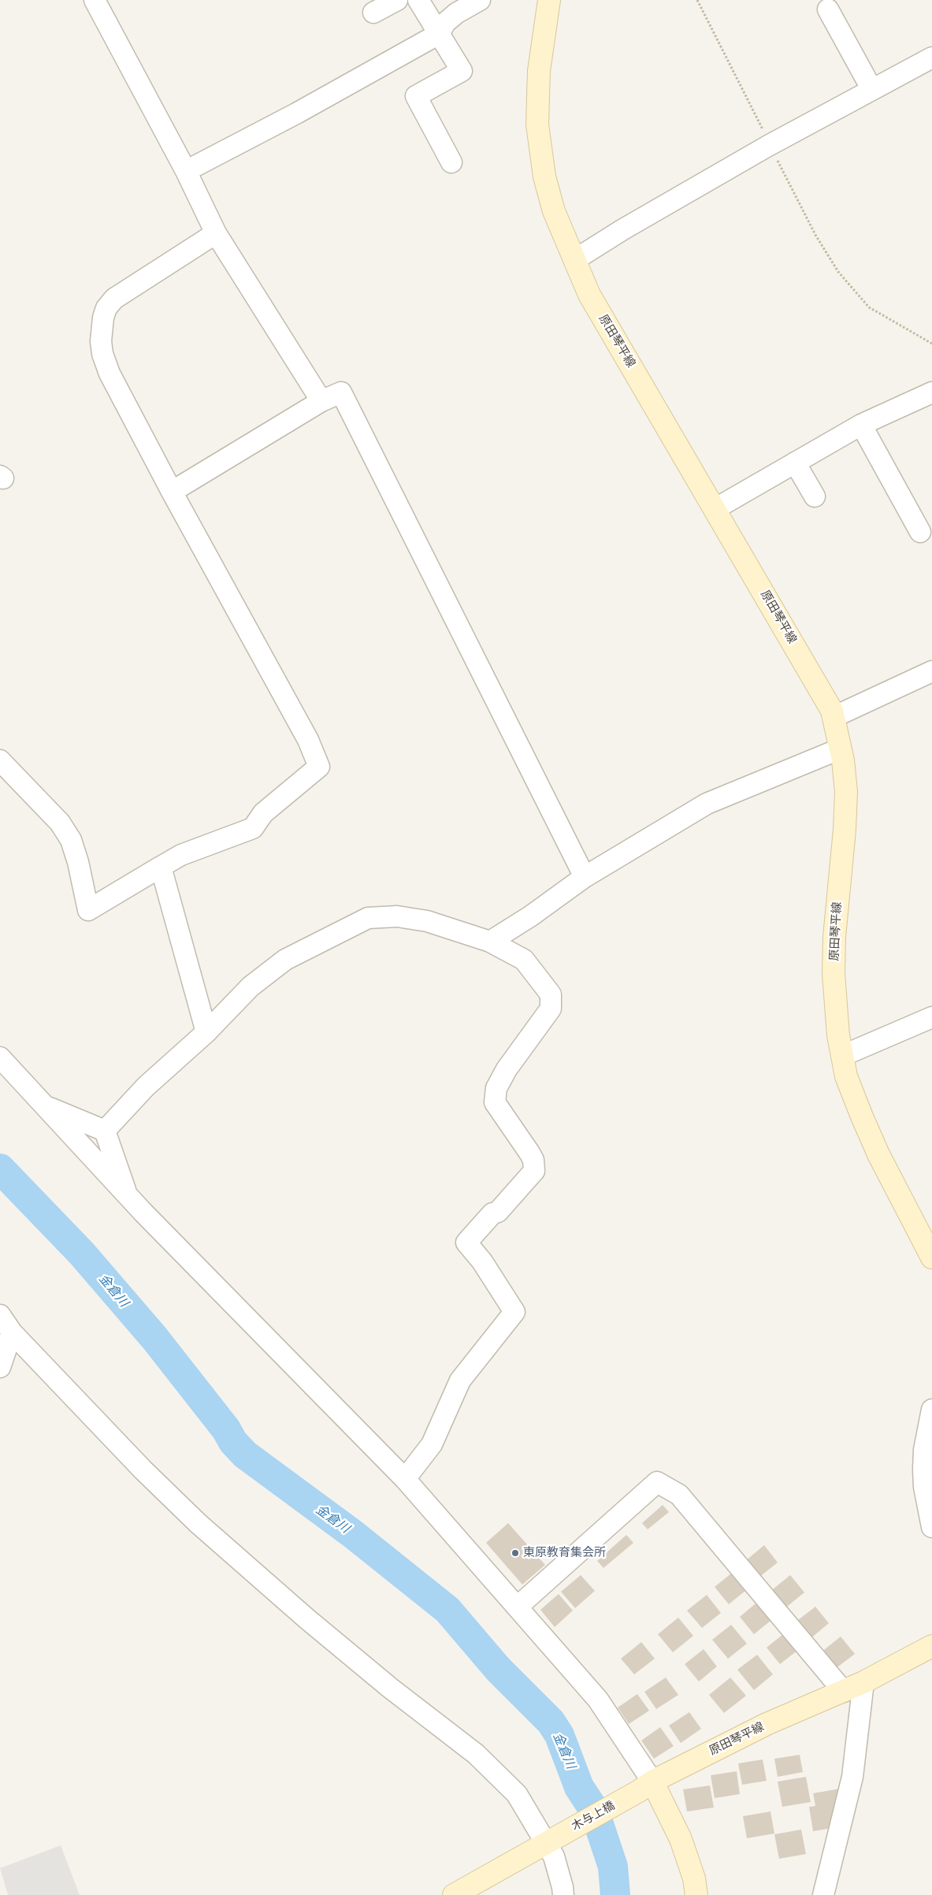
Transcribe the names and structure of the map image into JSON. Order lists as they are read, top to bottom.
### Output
{
  "streets": {
    "main road": ["原田琴平線", "木与上橋"]
  },
  "crossings": [
    ["原田琴平線", "木与上橋"]
  ],
  "water": ["金倉川"],
  "places": ["東原教育集会所"]
}
